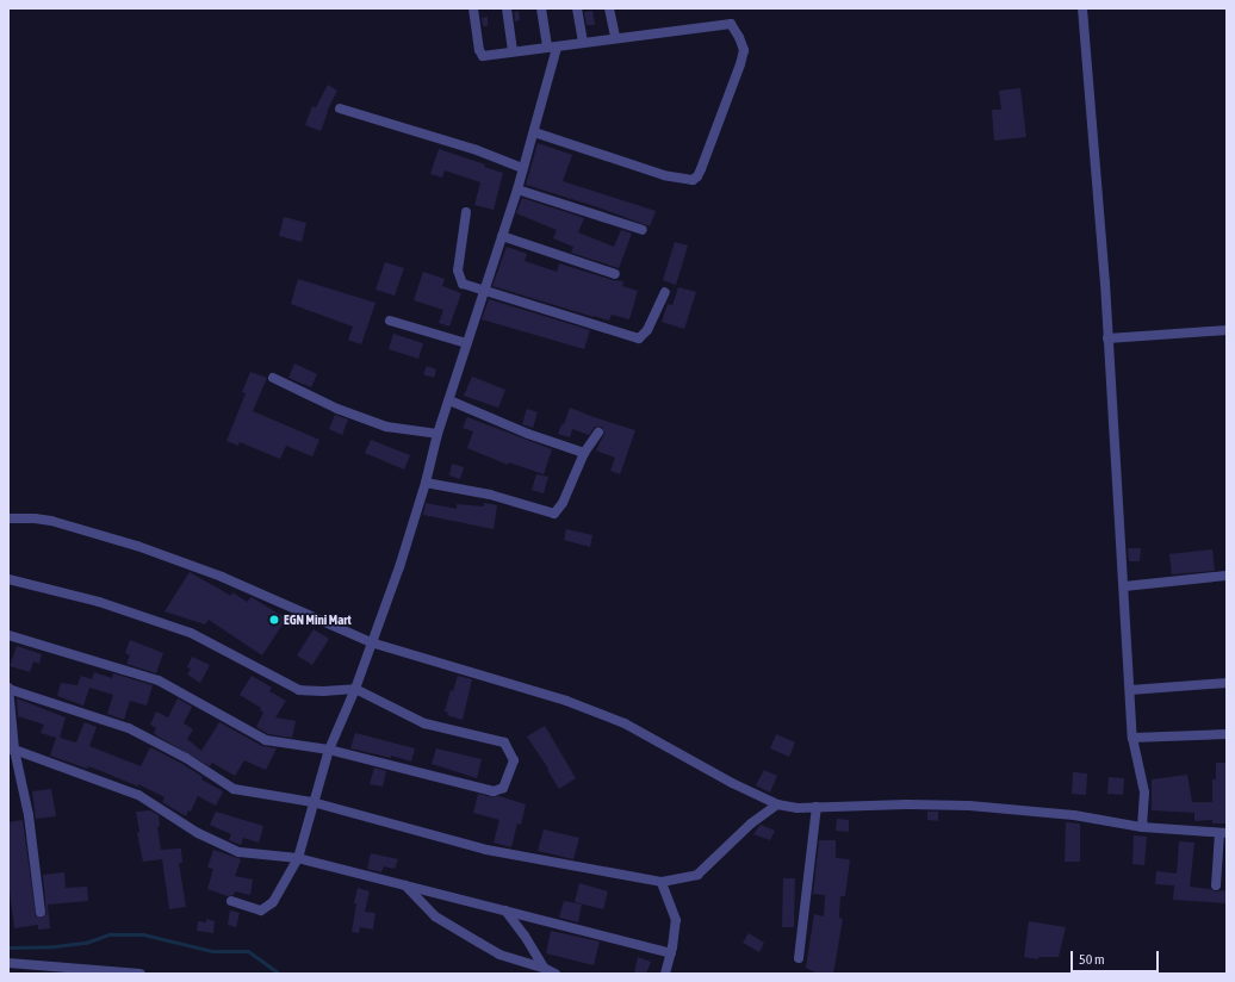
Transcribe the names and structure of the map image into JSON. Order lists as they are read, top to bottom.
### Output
{
  "places": ["EGN Mini Mart"],
  "scale_bar": "50 m"
}
